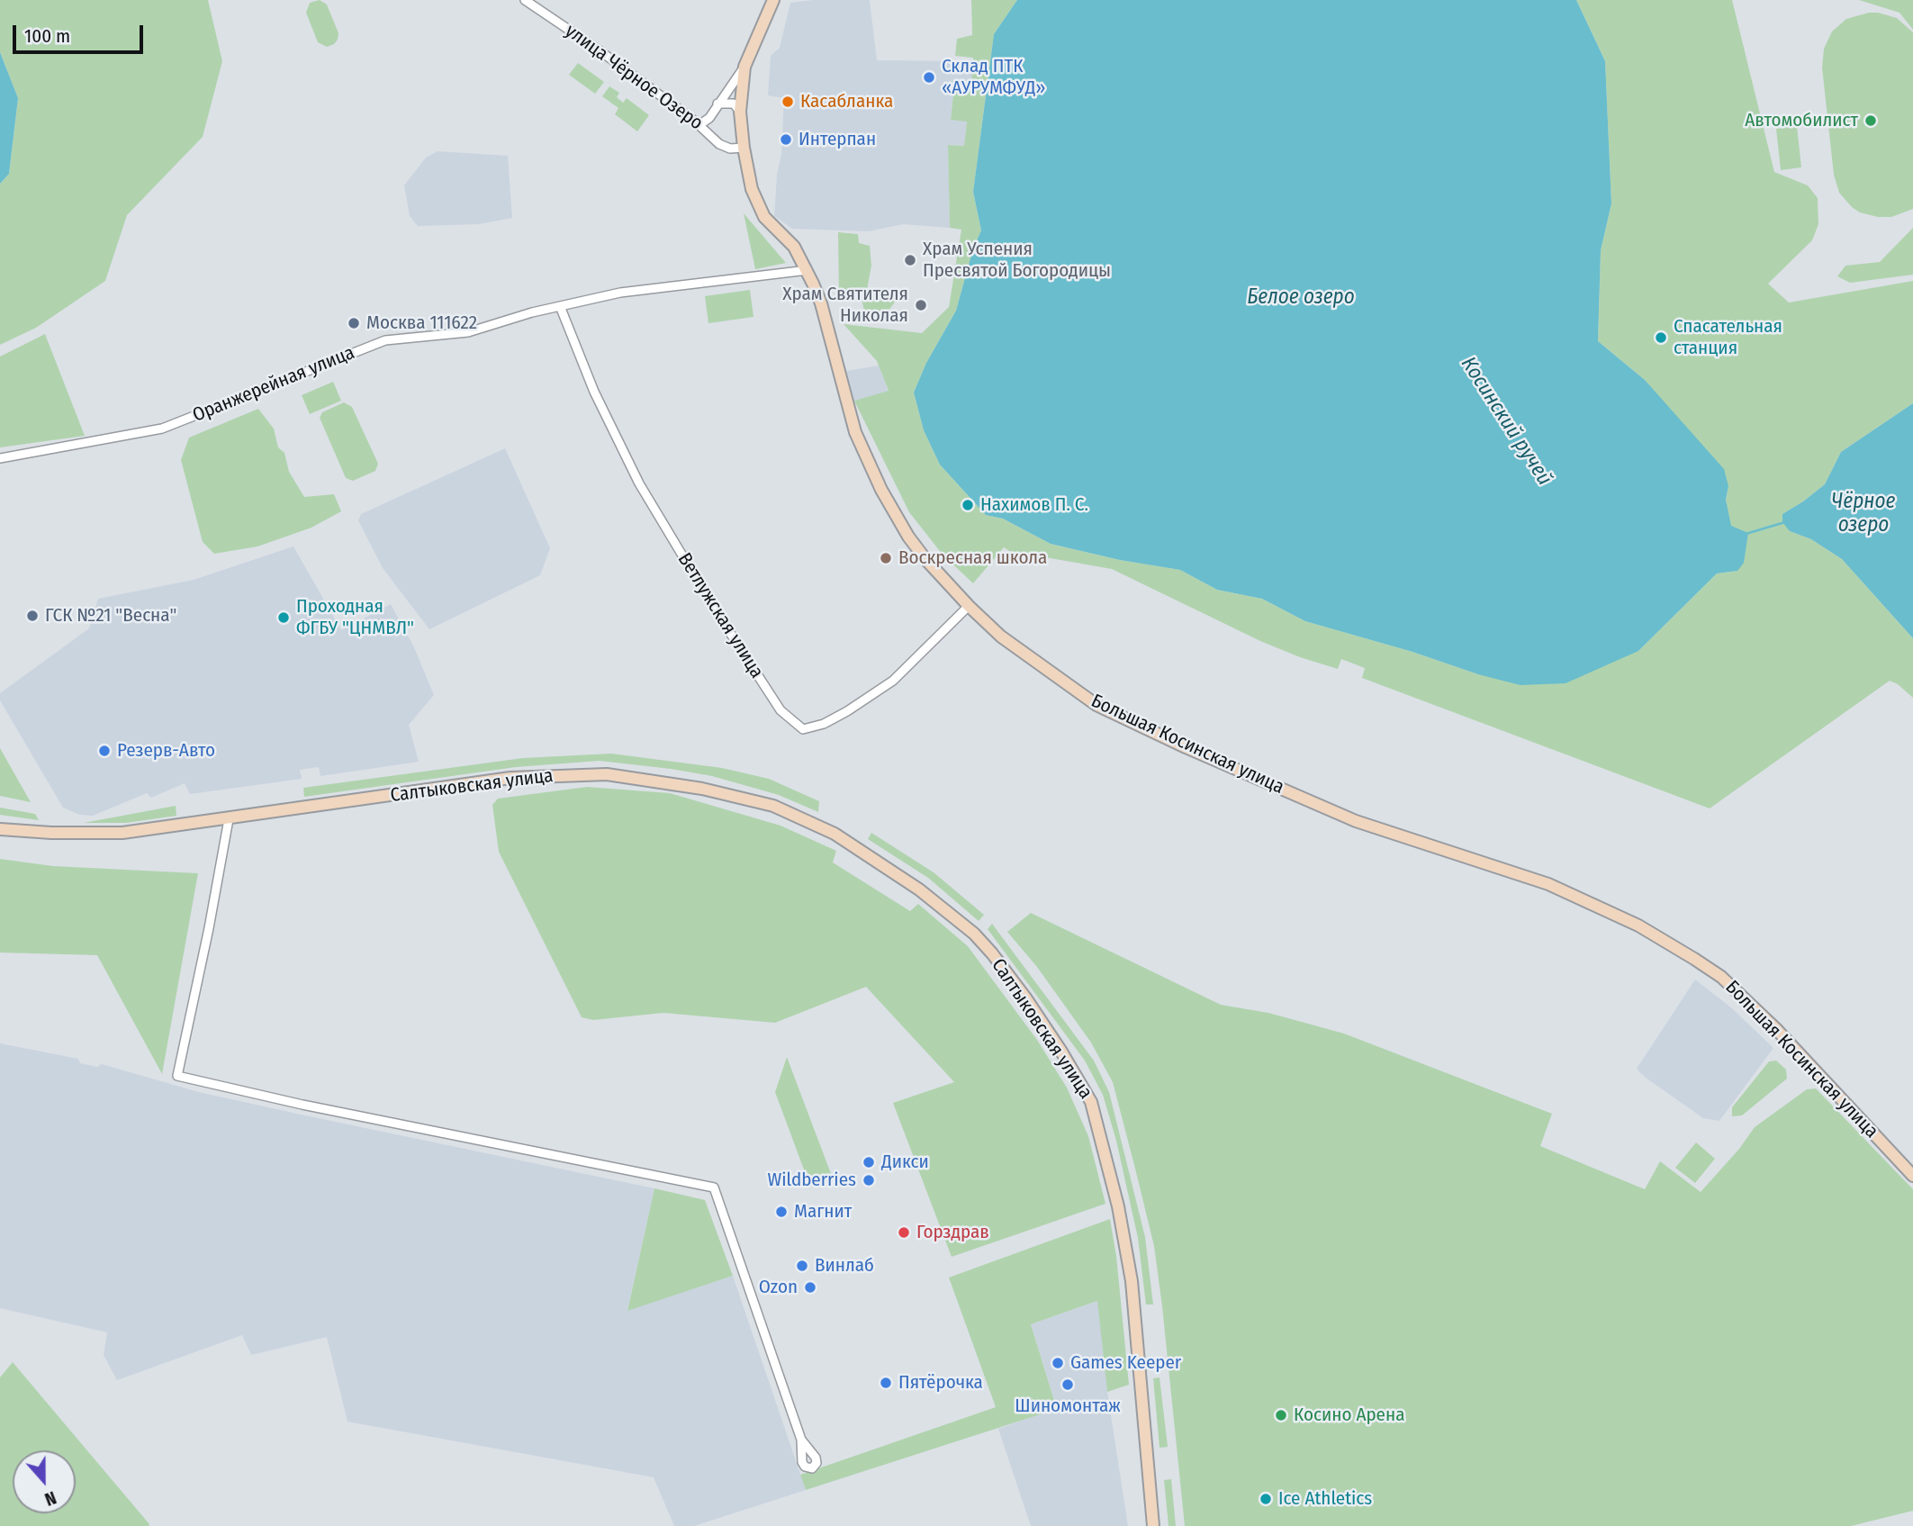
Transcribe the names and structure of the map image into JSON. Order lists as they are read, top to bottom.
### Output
{
  "streets": {
    "street": [
      "улица Чёрное Озеро",
      "Оранжерейная улица",
      "Ветлужская улица",
      "Большая Косинская улица",
      "Салтыковская улица"
    ]
  },
  "crossings": [
    ["улица Чёрное Озеро", "Большая Косинская улица"],
    ["Оранжерейная улица", "Ветлужская улица"],
    ["Оранжерейная улица", "Большая Косинская улица"],
    ["Ветлужская улица", "Большая Косинская улица"]
  ],
  "water": ["Белое озеро", "Косинский ручей", "Чёрное озеро"],
  "places": [
    "Склад ПТК «АУРУМФУД»",
    "Касабланка",
    "Автомобилист",
    "Интерпан",
    "Храм Успения Пресвятой Богородицы",
    "Храм Святителя Николая",
    "Москва 111622",
    "Спасательная станция",
    "Нахимов П. С.",
    "Воскресная школа",
    "ГСК №21 \"Весна\"",
    "Проходная ФГБУ \"ЦНМВЛ\"",
    "Резерв-Авто",
    "Дикси",
    "Wildberries",
    "Магнит",
    "Горздрав",
    "Винлаб",
    "Ozon",
    "Games Keeper",
    "Пятёрочка",
    "Шиномонтаж",
    "Косино Арена",
    "Ice Athletics"
  ],
  "scale_bar": "100 m",
  "north": "bottom"
}
